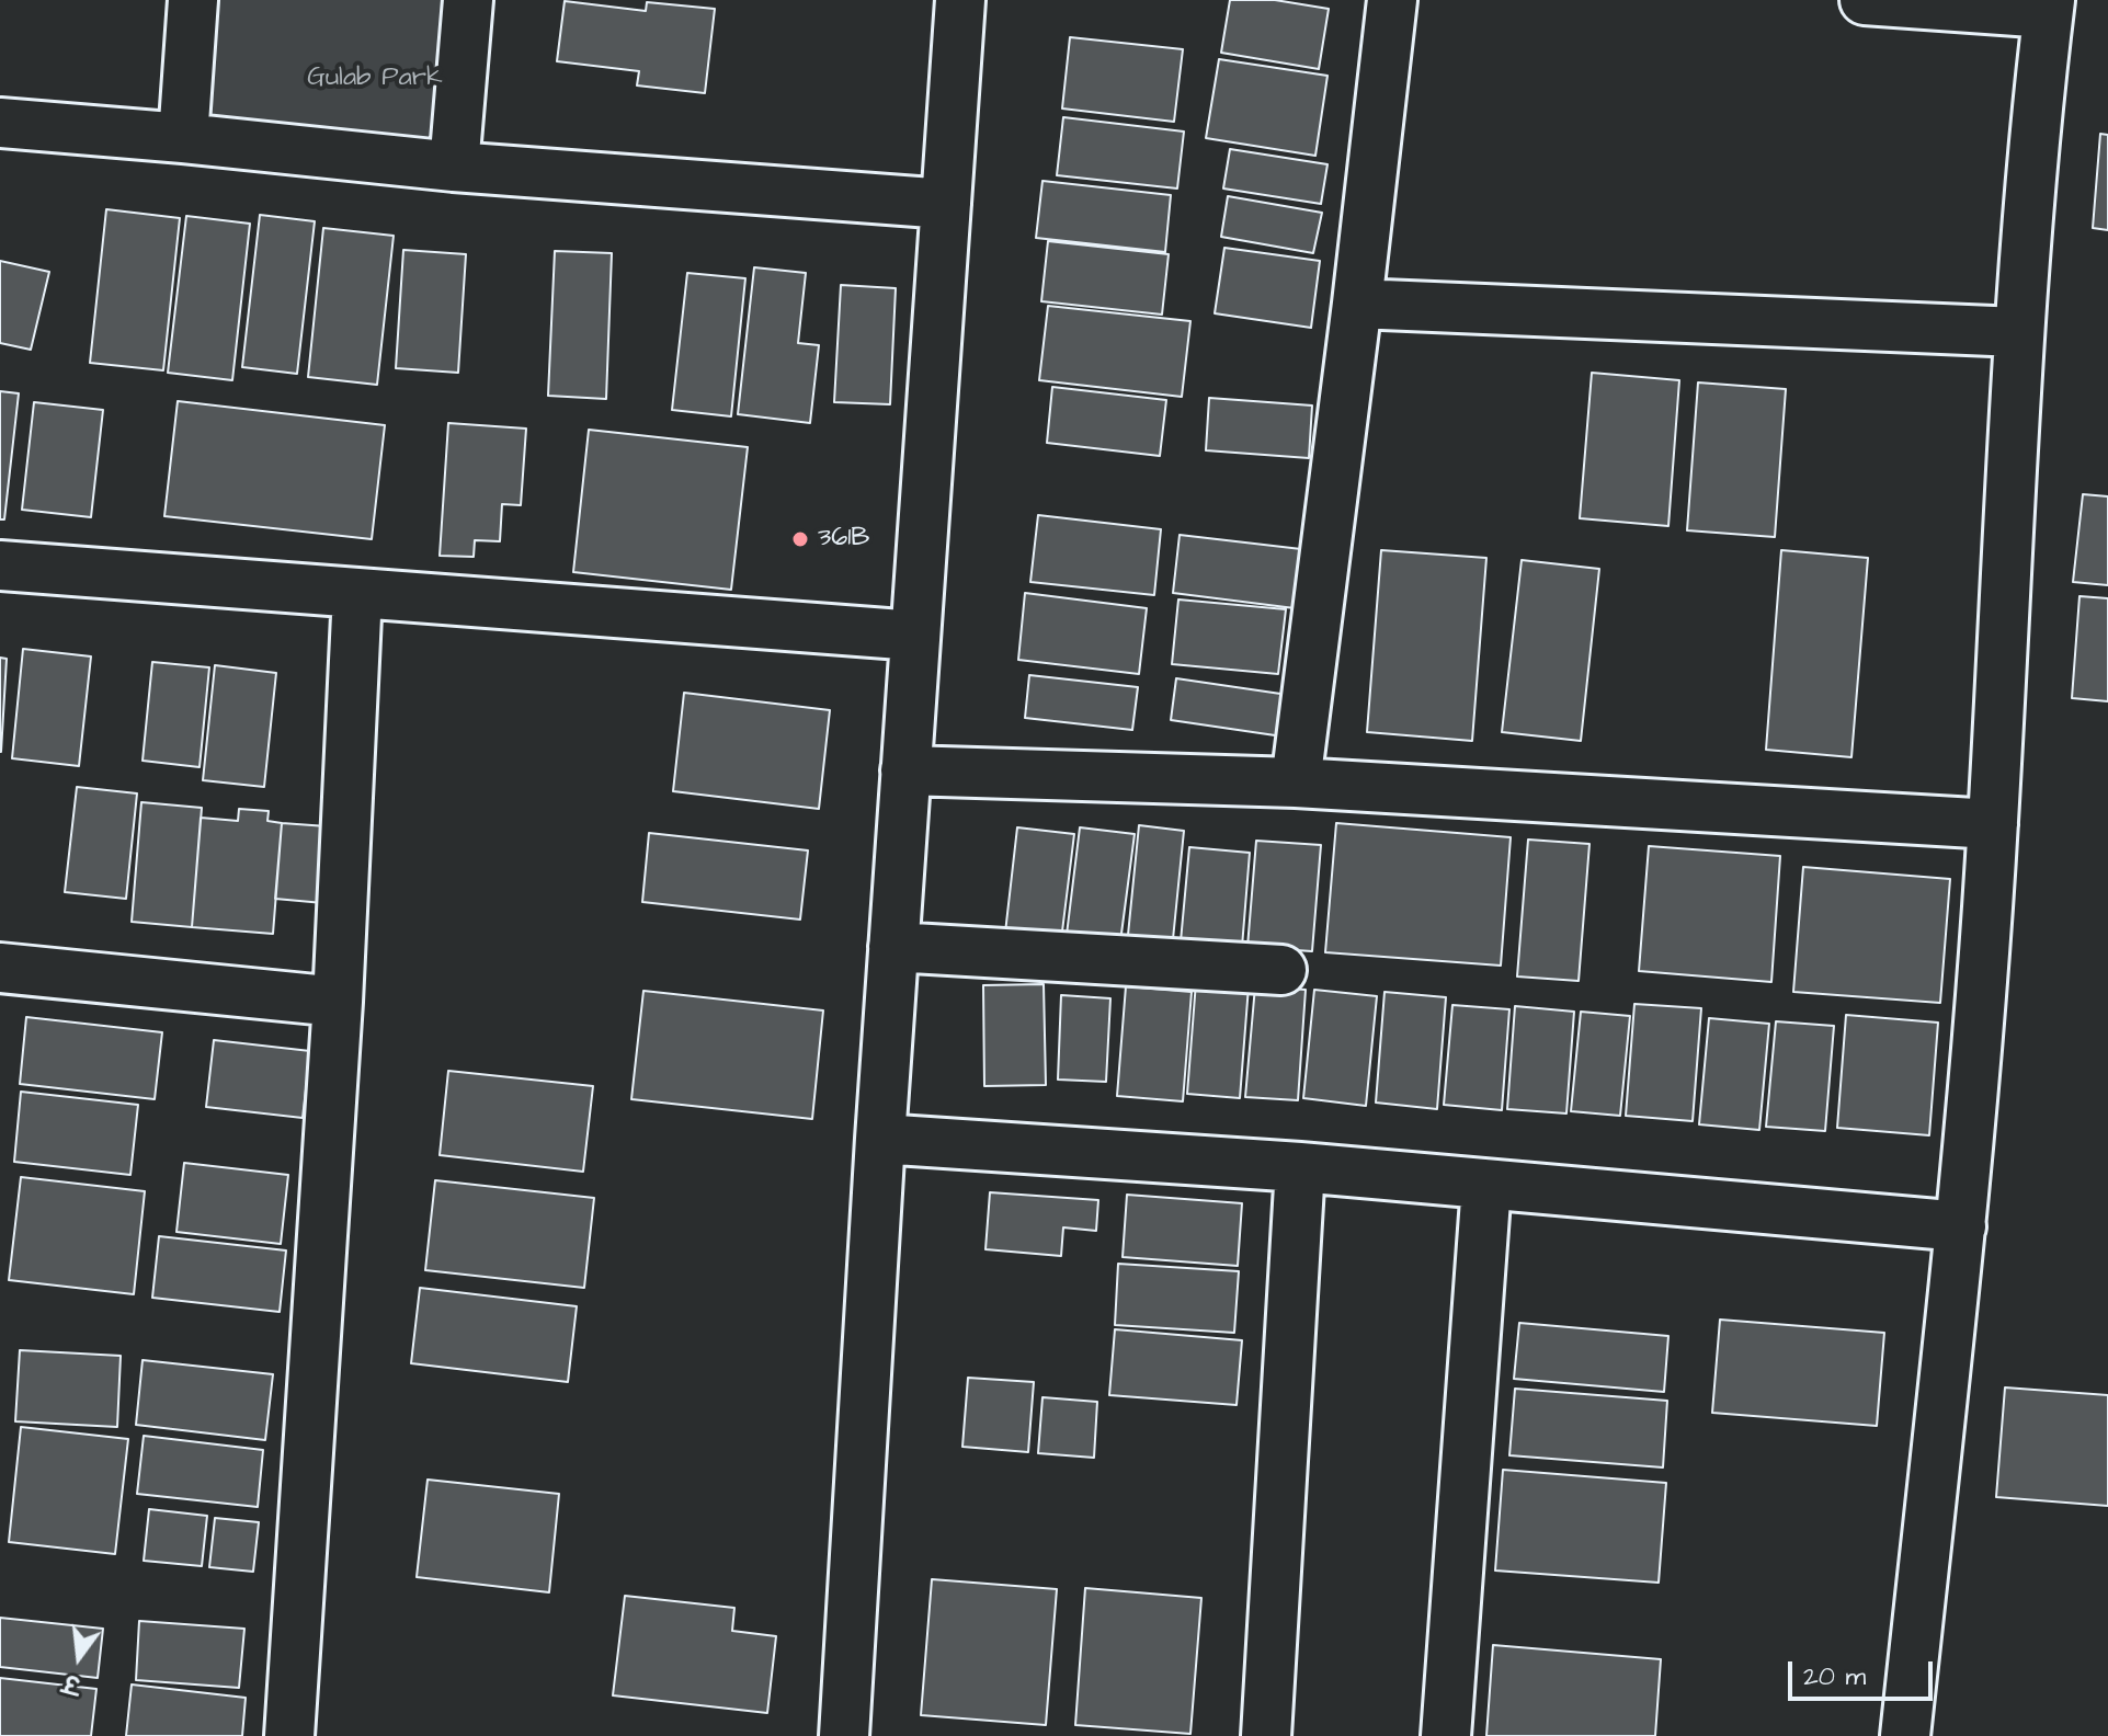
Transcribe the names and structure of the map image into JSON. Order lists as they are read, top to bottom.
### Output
{
  "parks": ["Gulab Park"],
  "places": ["361B"],
  "scale_bar": "20 m",
  "north": "bottom"
}
